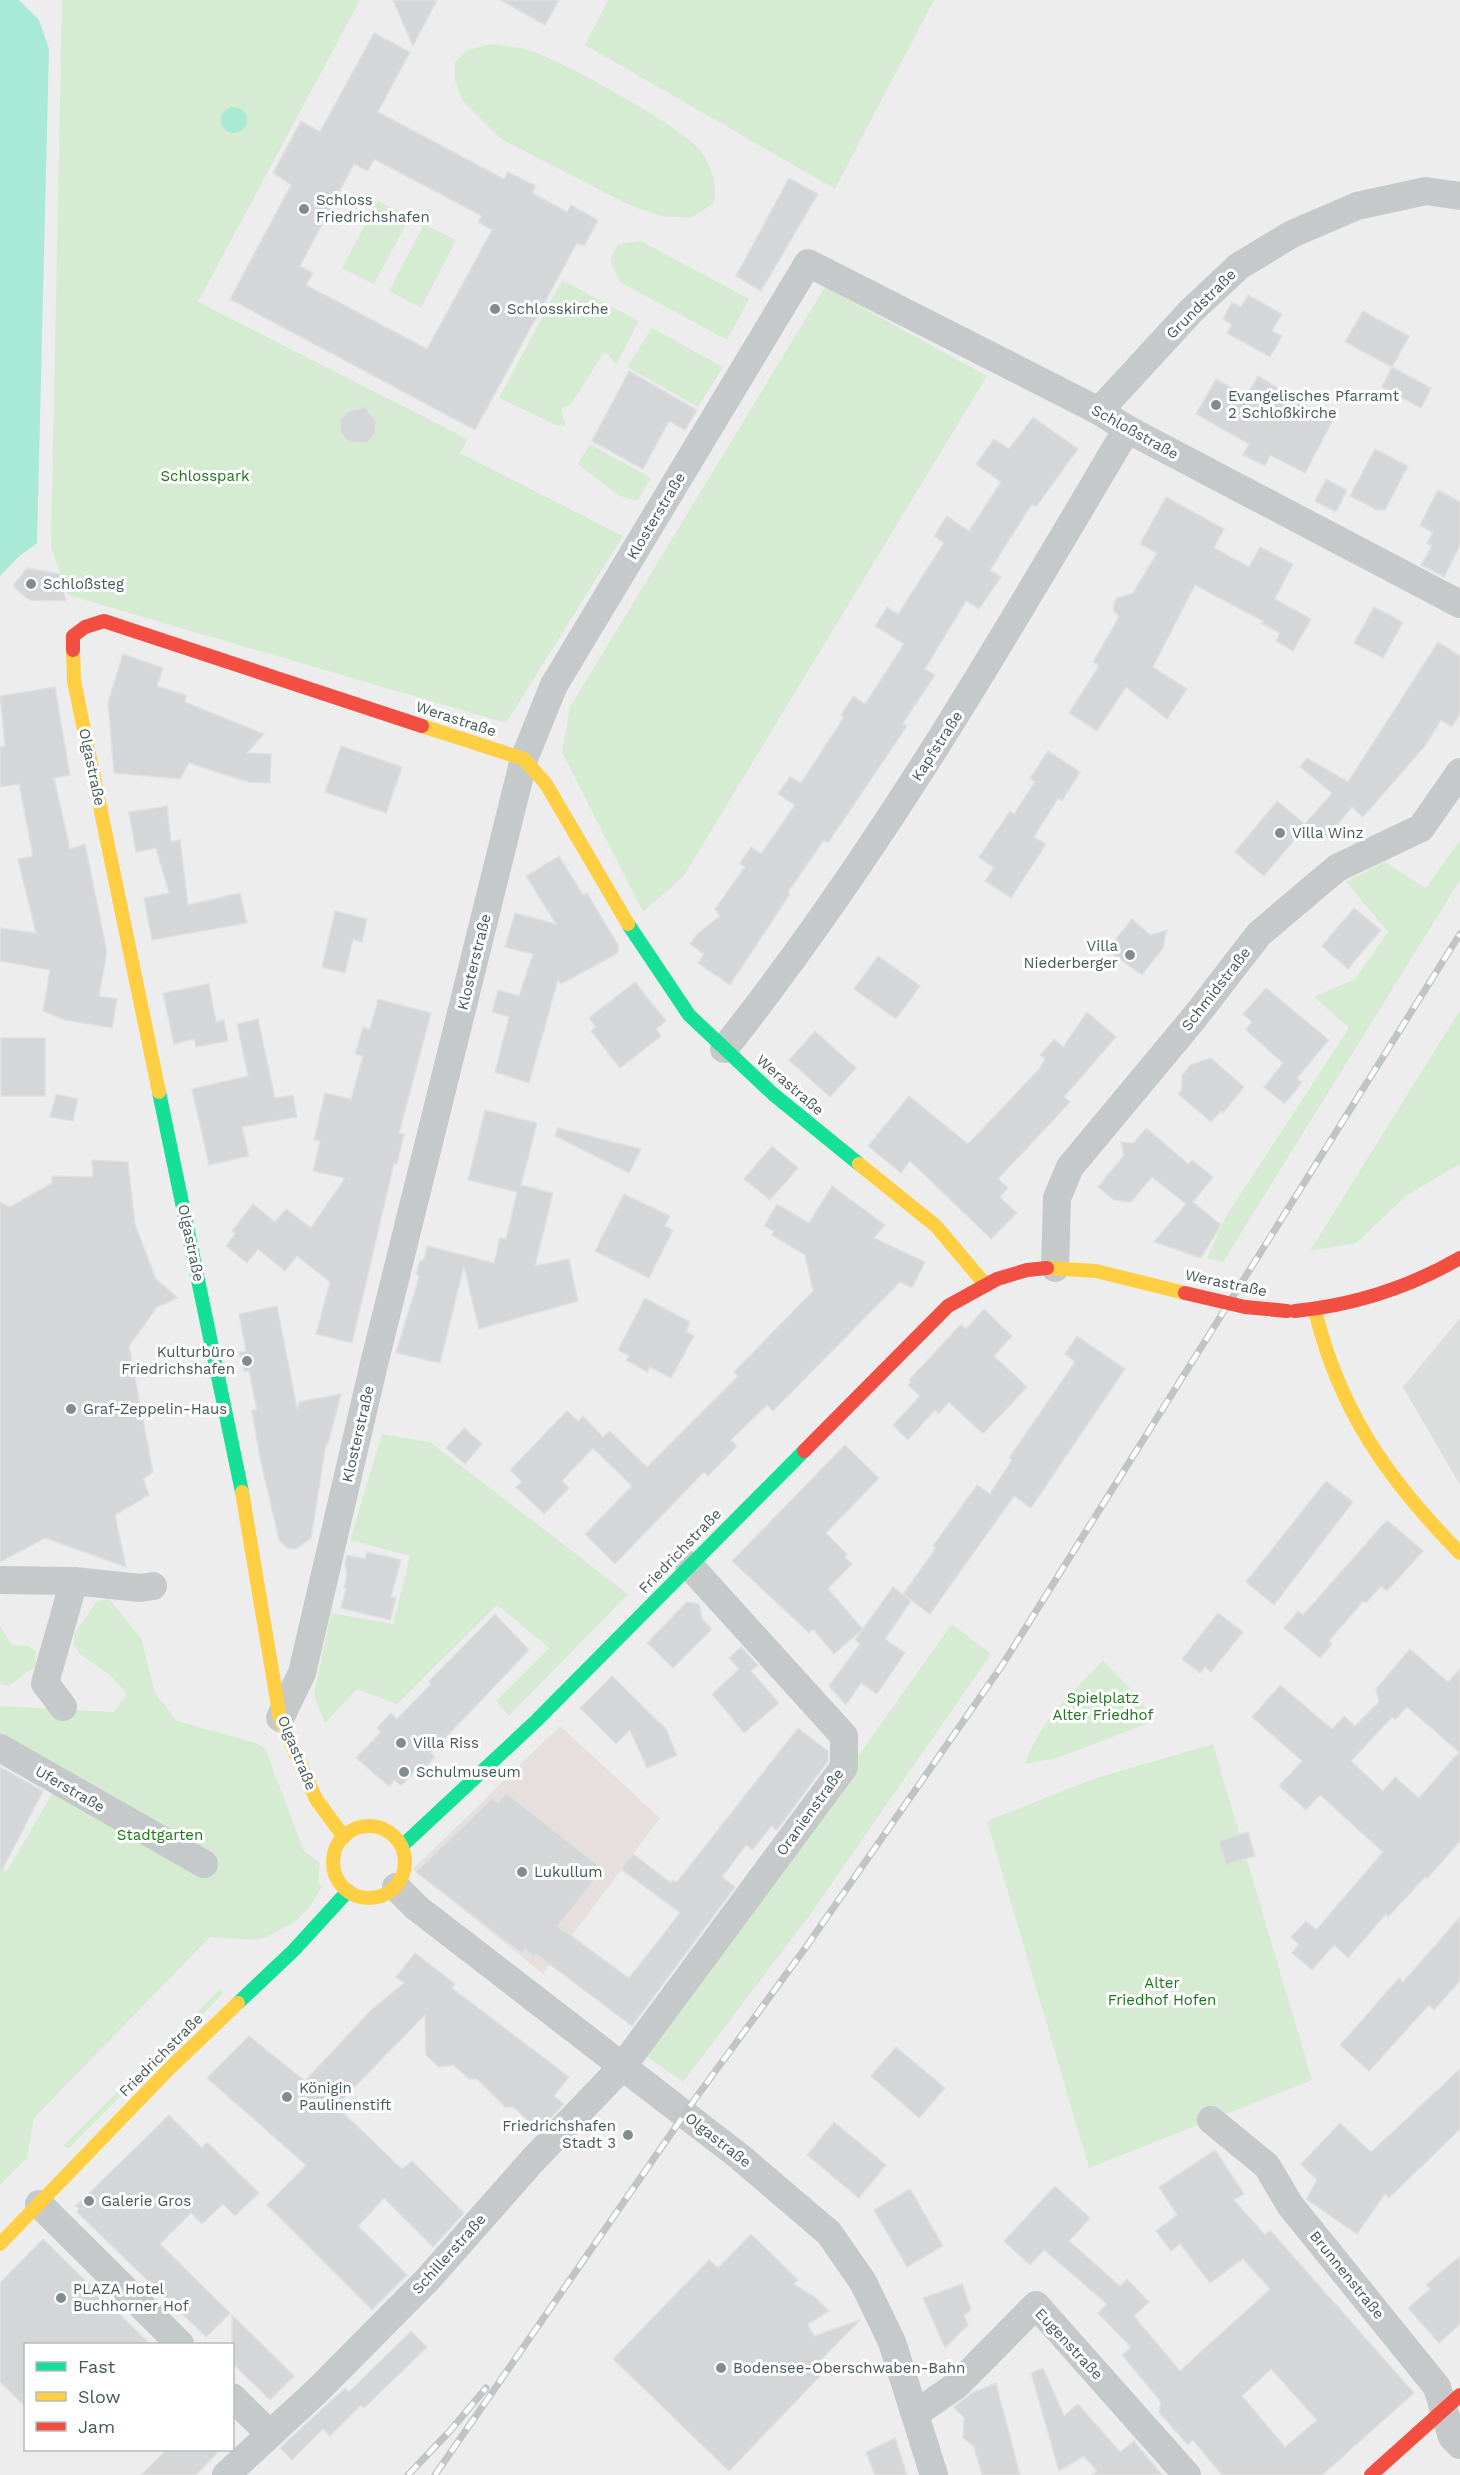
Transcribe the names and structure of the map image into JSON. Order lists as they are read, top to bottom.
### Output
{
  "streets": {
    "street": [
      "Grundstraße",
      "Schloßstraße",
      "Klosterstraße",
      "Werastraße",
      "Kapfstraße",
      "Olgastraße",
      "Schmidstraße",
      "Friedrichstraße",
      "Uferstraße",
      "Oranienstraße",
      "Schillerstraße",
      "Brunnenstraße",
      "Eugenstraße"
    ]
  },
  "crossings": [
    ["Grundstraße", "Schloßstraße"],
    ["Schloßstraße", "Klosterstraße"],
    ["Schloßstraße", "Kapfstraße"],
    ["Klosterstraße", "Werastraße"],
    ["Klosterstraße", "Olgastraße"],
    ["Werastraße", "Kapfstraße"],
    ["Werastraße", "Olgastraße"],
    ["Werastraße", "Schmidstraße"],
    ["Werastraße", "Friedrichstraße"],
    ["Olgastraße", "Friedrichstraße"],
    ["Olgastraße", "Oranienstraße"],
    ["Olgastraße", "Schillerstraße"],
    ["Olgastraße", "Eugenstraße"],
    ["Friedrichstraße", "Oranienstraße"],
    ["Oranienstraße", "Schillerstraße"]
  ],
  "parks": [
    "Schlosspark",
    "Spielplatz Alter Friedhof",
    "Stadtgarten",
    "Alter Friedhof Hofen"
  ],
  "places": [
    "Schloss Friedrichshafen",
    "Schlosskirche",
    "Evangelisches Pfarramt 2 Schloßkirche",
    "Schloßsteg",
    "Villa Winz",
    "Villa Niederberger",
    "Kulturbüro Friedrichshafen",
    "Graf-Zeppelin-Haus",
    "Villa Riss",
    "Schulmuseum",
    "Lukullum",
    "Königin Paulinenstift",
    "Friedrichshafen Stadt 3",
    "Galerie Gros",
    "PLAZA Hotel Buchhorner Hof",
    "Bodensee-Oberschwaben-Bahn"
  ],
  "legend": ["Fast", "Slow", "Jam"]
}
